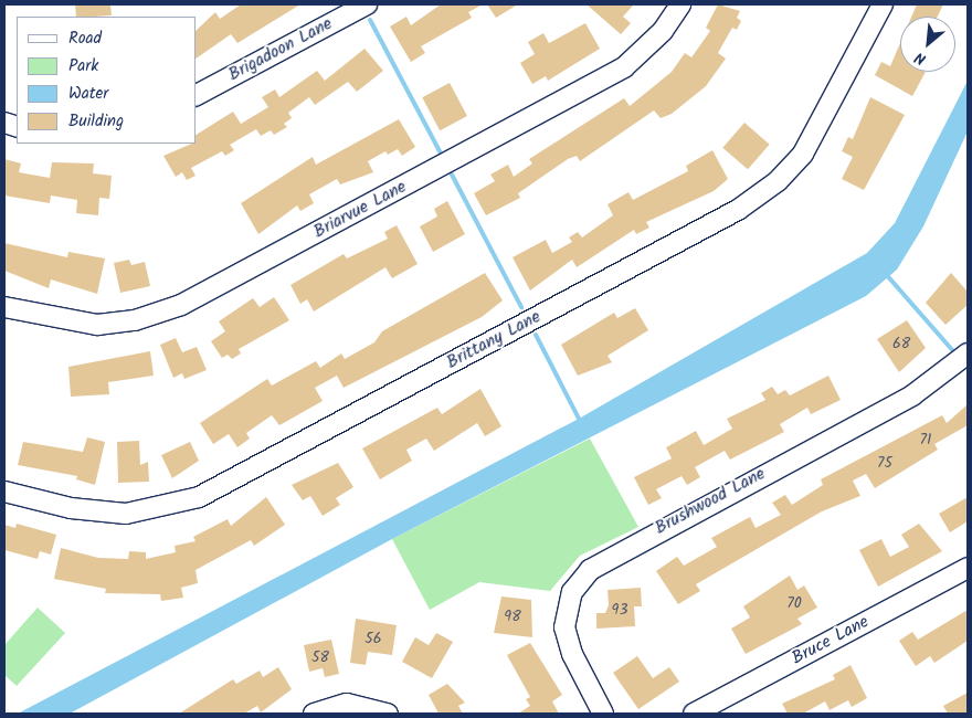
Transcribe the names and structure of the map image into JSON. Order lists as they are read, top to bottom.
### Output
{
  "streets": {
    "street": [
      "Brigadoon Lane",
      "Briarvue Lane",
      "Brittany Lane",
      "Brushwood Lane",
      "Bruce Lane"
    ]
  },
  "house_numbers": [
    "68",
    "71",
    "75",
    "70",
    "93",
    "98",
    "56",
    "58"
  ],
  "legend": [
    "Road",
    "Park",
    "Water",
    "Building"
  ],
  "north": "bottom left"
}
